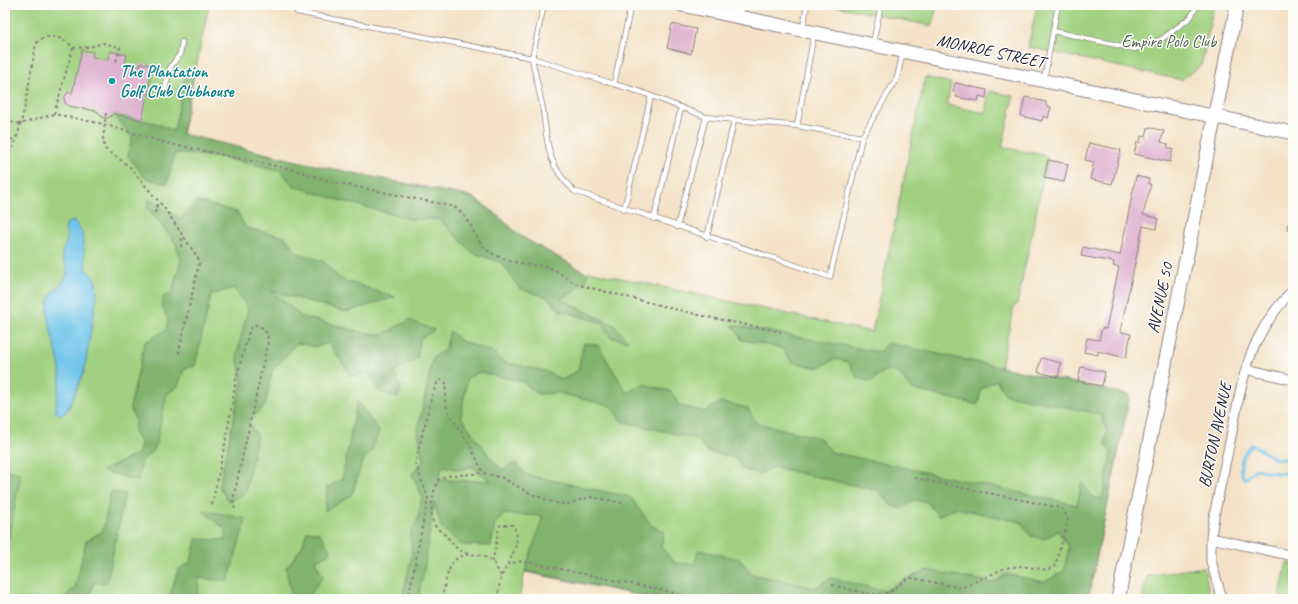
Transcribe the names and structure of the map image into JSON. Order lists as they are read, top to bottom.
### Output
{
  "streets": {
    "main road": ["MONROE STREET", "AVENUE 50"],
    "street": ["BURTON AVENUE"]
  },
  "crossings": [
    ["MONROE STREET", "AVENUE 50"]
  ],
  "parks": ["Empire Polo Club"],
  "places": ["The Plantation Golf Club Clubhouse"]
}
